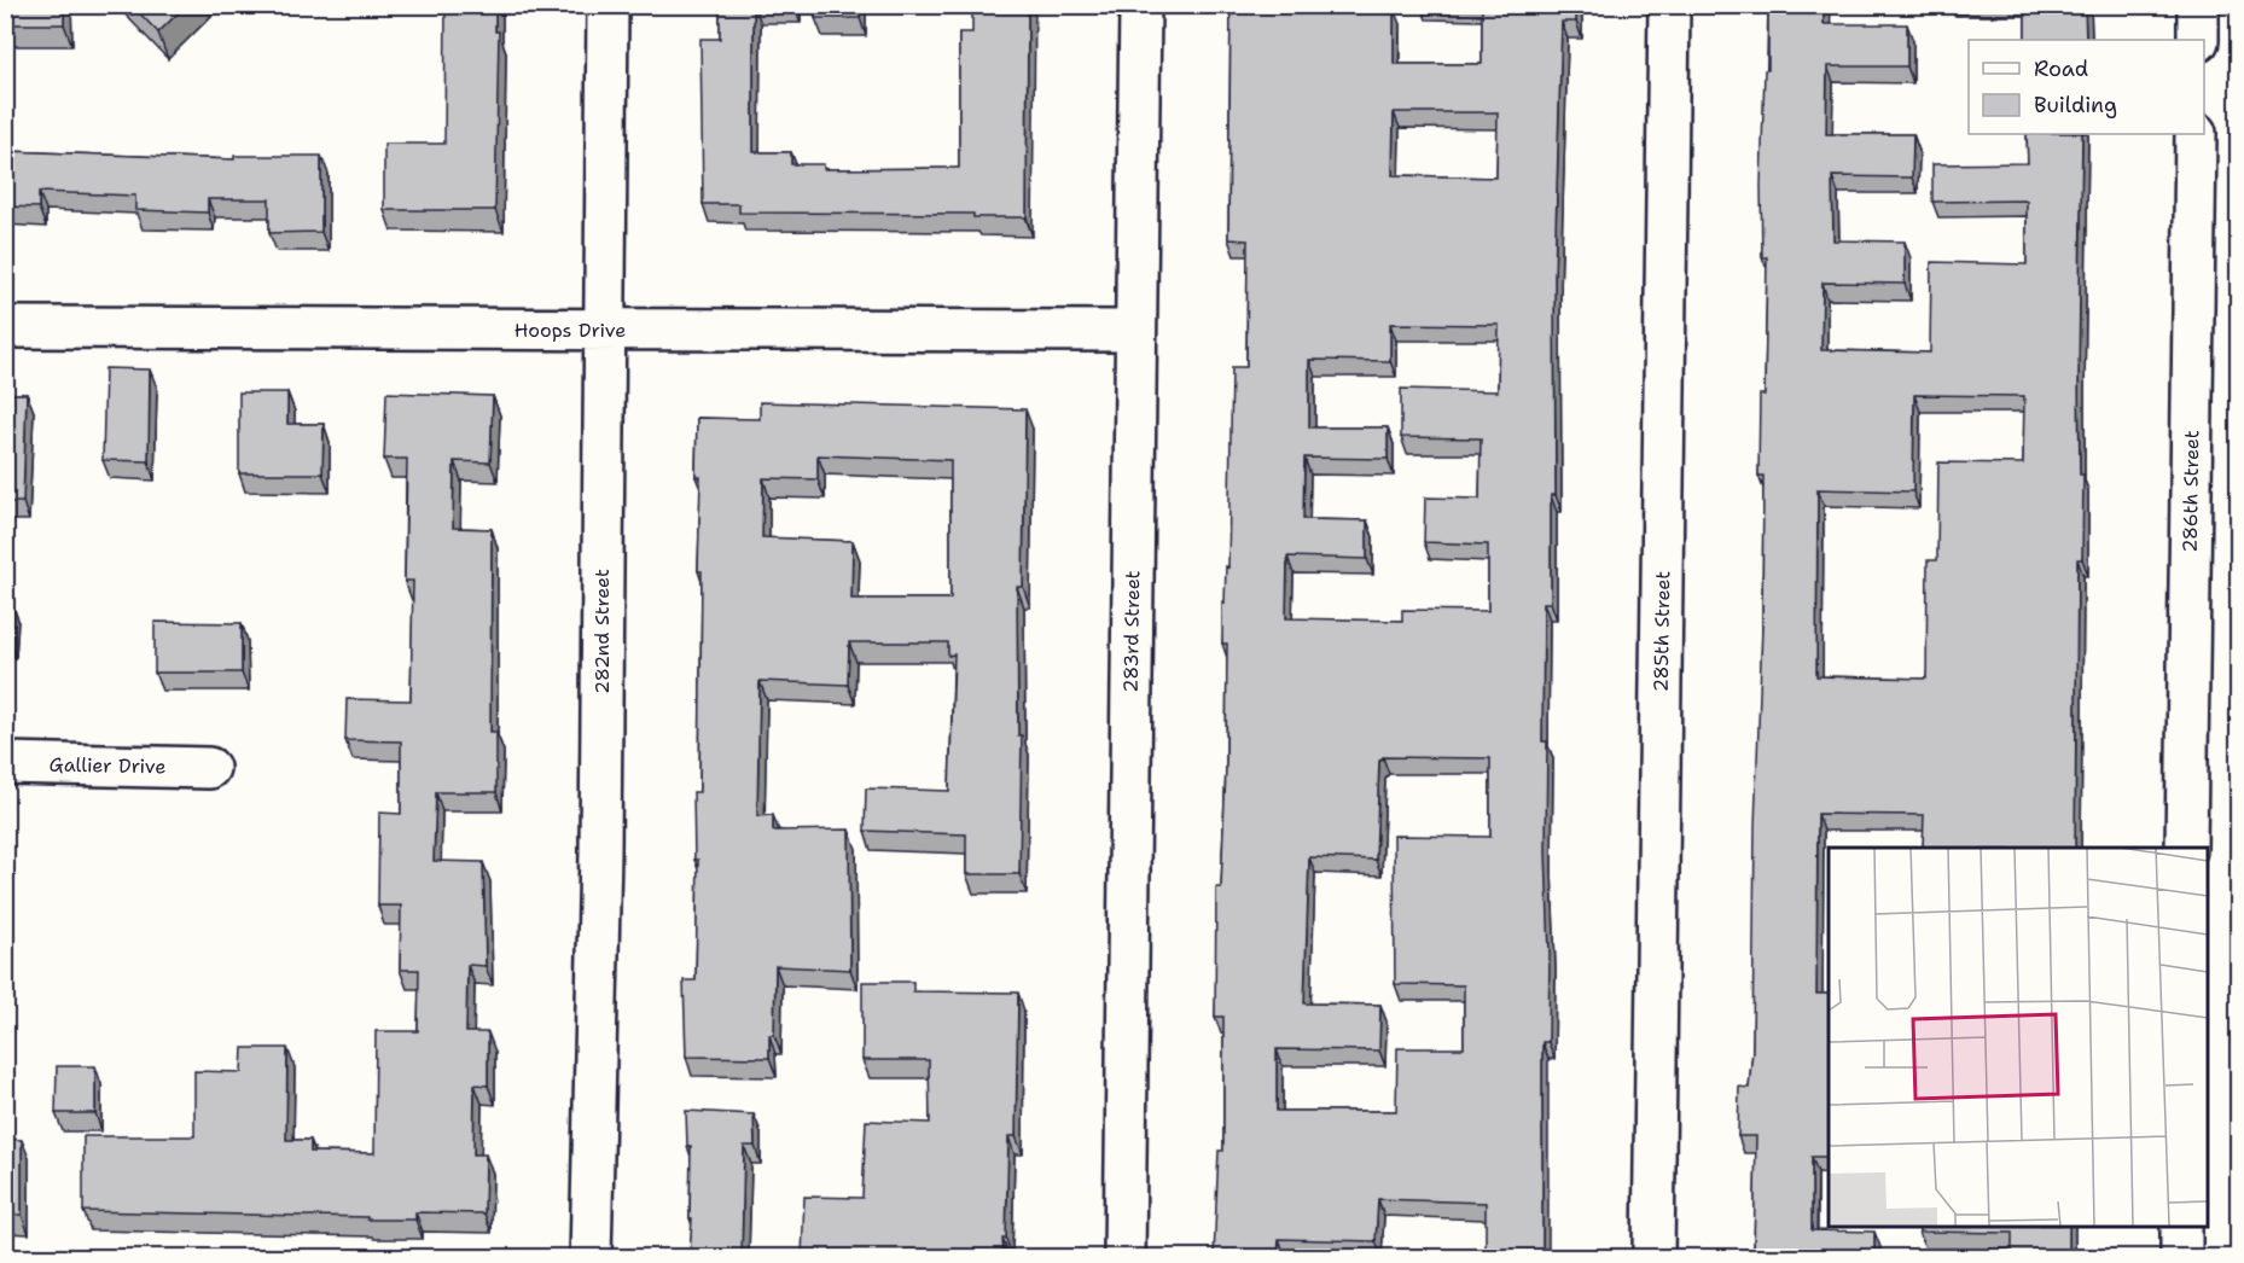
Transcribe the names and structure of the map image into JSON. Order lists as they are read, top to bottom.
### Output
{
  "streets": {
    "street": [
      "Hoops Drive",
      "286th Street",
      "282nd Street",
      "283rd Street",
      "285th Street",
      "Gallier Drive"
    ]
  },
  "crossings": [
    ["Hoops Drive", "282nd Street"],
    ["Hoops Drive", "283rd Street"]
  ],
  "legend": ["Road", "Building"]
}
